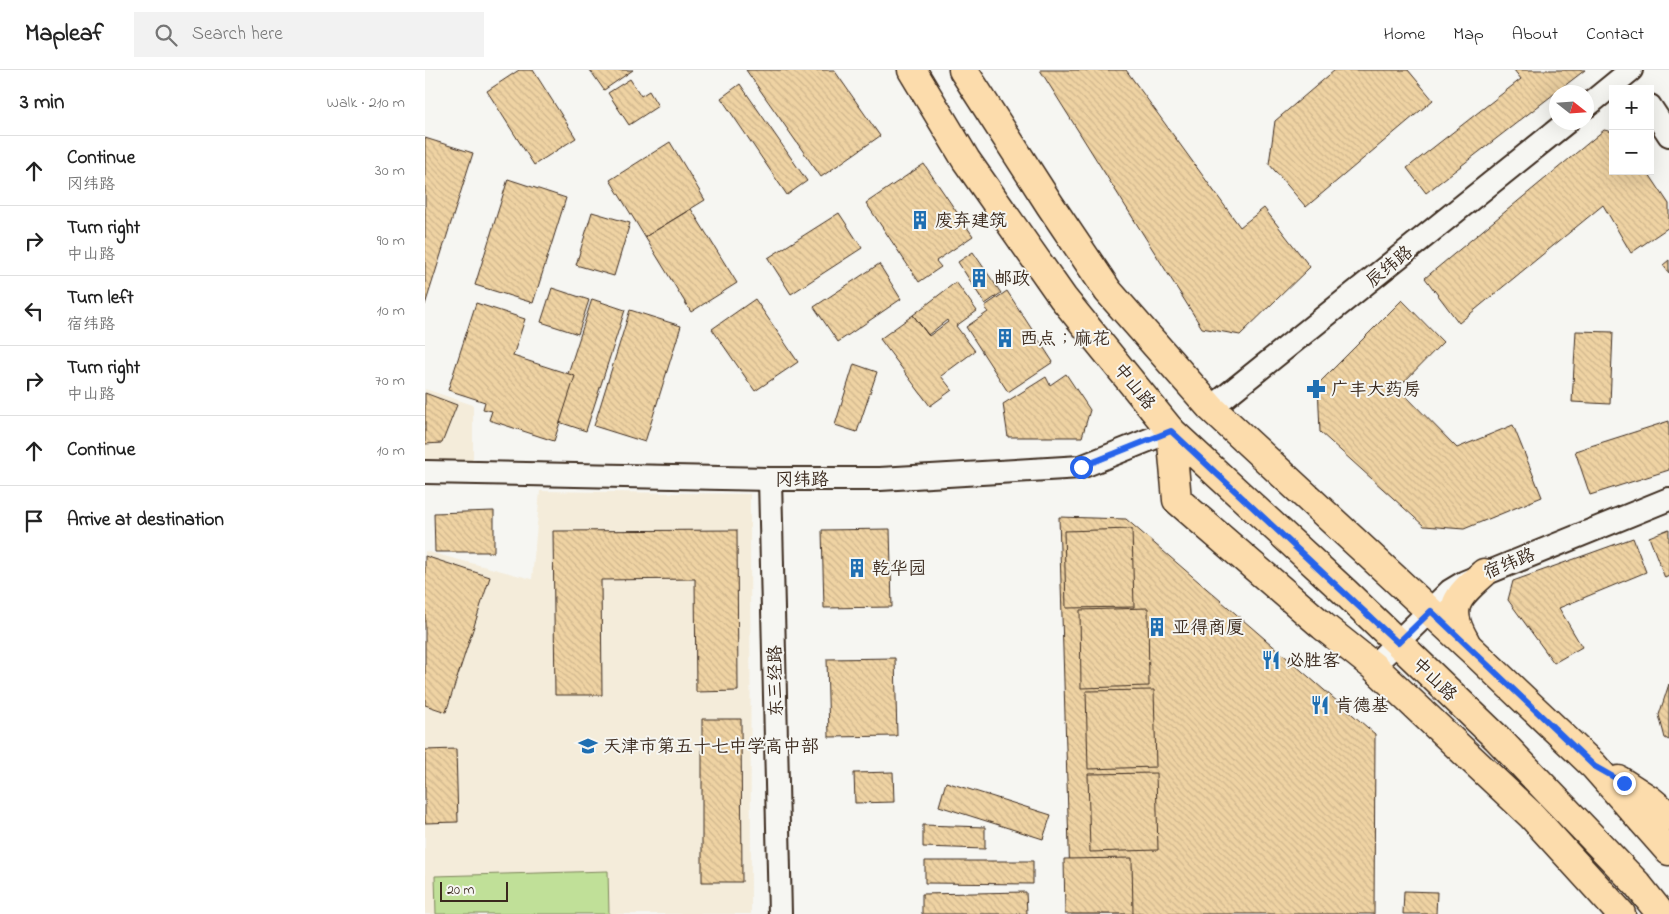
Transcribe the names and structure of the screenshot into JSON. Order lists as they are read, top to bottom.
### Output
{
  "streets": {
    "main road": ["中山路"],
    "street": [
      "辰纬路",
      "冈纬路",
      "宿纬路",
      "东三经路"
    ]
  },
  "crossings": [
    ["中山路", "冈纬路"],
    ["中山路", "宿纬路"],
    ["冈纬路", "东三经路"]
  ],
  "places": {
    "building": [
      "废弃建筑",
      "邮政",
      "西点；麻花",
      "乾华园",
      "亚得商厦"
    ],
    "pharmacy": ["广丰大药房"],
    "restaurant": ["必胜客", "肯德基"],
    "school or university": ["天津市第五十七中学高中部"]
  },
  "scale_bar": "20 m",
  "north": "right",
  "page": {
    "header": "Mapleaf",
    "search": "Search here",
    "nav": [
      "Home",
      "Map",
      "About",
      "Contact"
    ],
    "heading": ["3 min", "Walk · 210 m"],
    "map_buttons": ["+", "−"],
    "list": [
      ["Continue", "冈纬路", "30 m"],
      ["Turn right", "中山路", "90 m"],
      ["Turn left", "宿纬路", "10 m"],
      ["Turn right", "中山路", "70 m"],
      ["Continue", "10 m"],
      "Arrive at destination"
    ],
    "scale": "20 m"
  }
}
